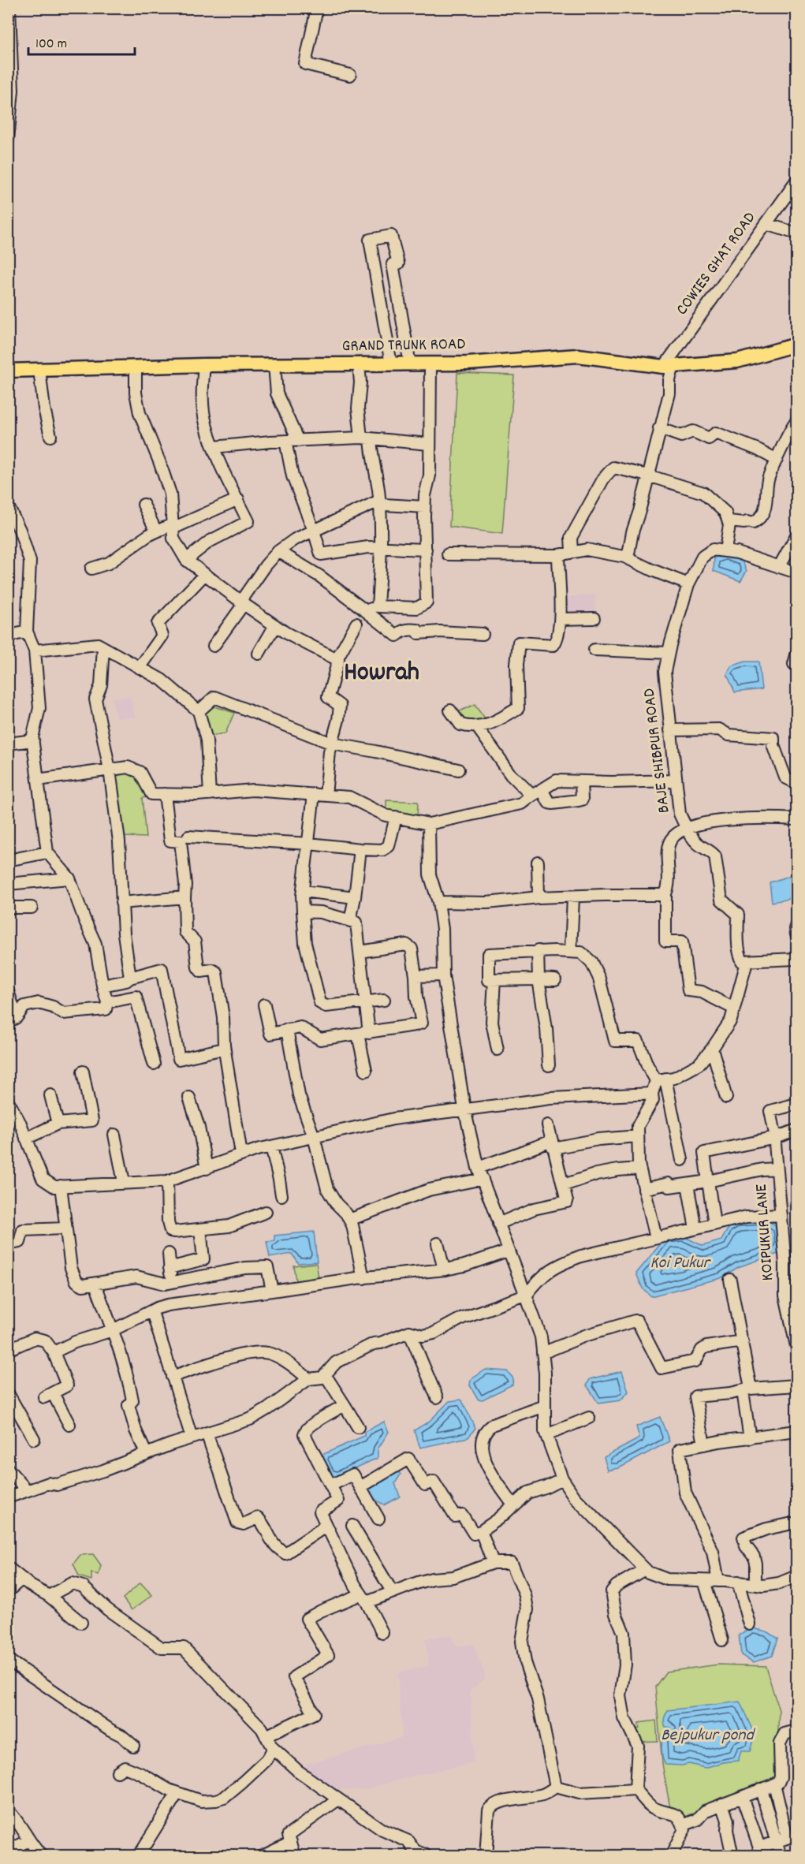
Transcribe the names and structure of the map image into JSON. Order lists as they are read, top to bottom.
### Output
{
  "streets": {
    "main road": ["GRAND TRUNK ROAD"],
    "street": ["COWIES GHAT ROAD", "BAJE SHIBPUR ROAD", "KOIPUKUR LANE"]
  },
  "crossings": [
    ["COWIES GHAT ROAD", "GRAND TRUNK ROAD"]
  ],
  "districts": ["Howrah"],
  "water": ["Koi Pukur", "Bejpukur pond"],
  "scale_bar": "100 m"
}
